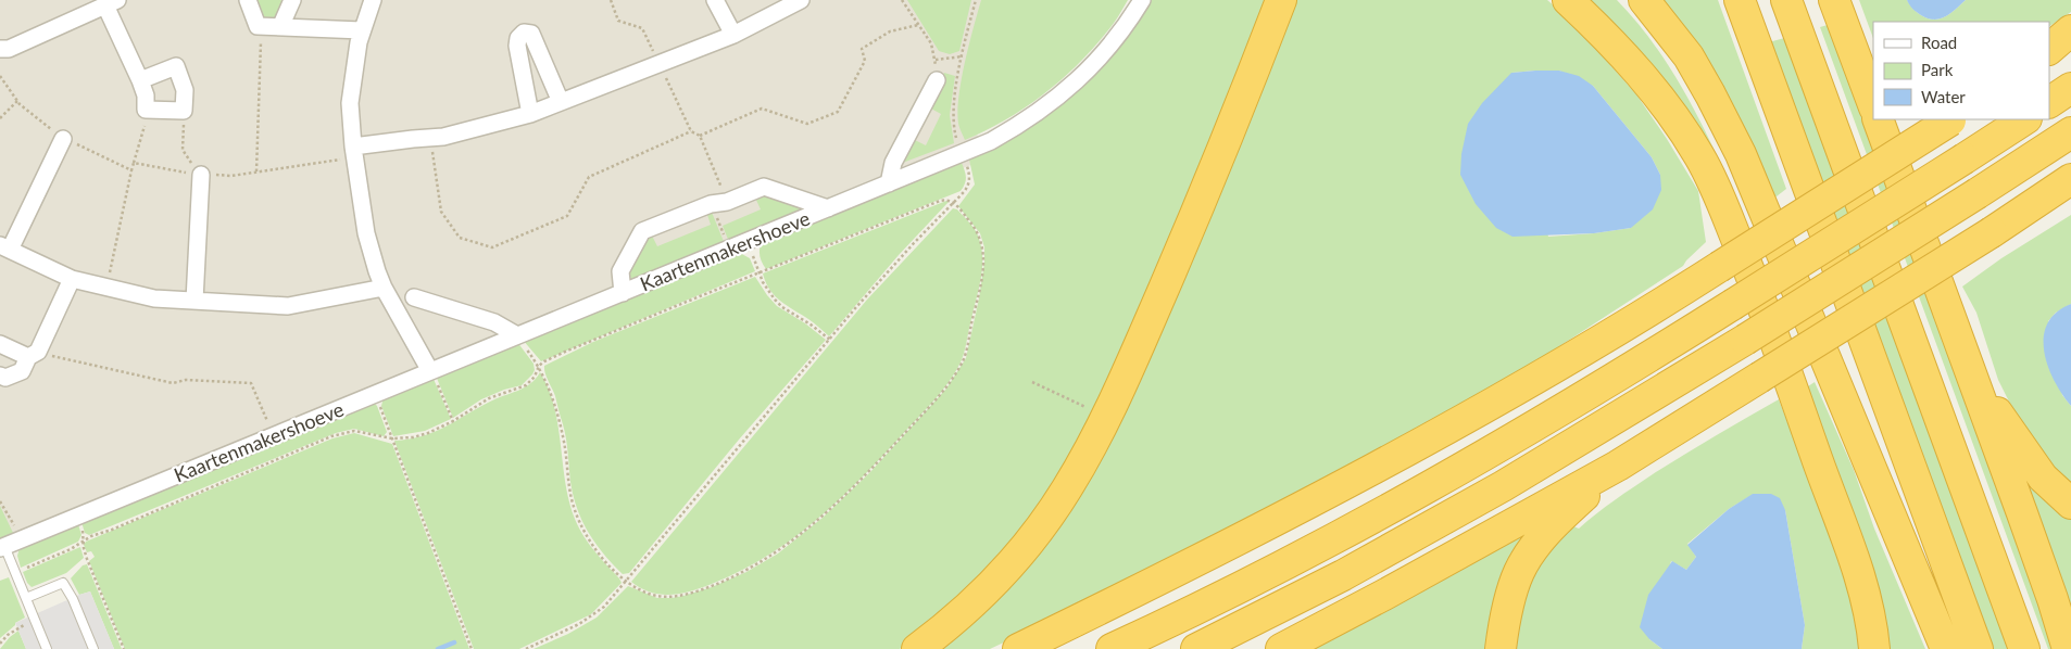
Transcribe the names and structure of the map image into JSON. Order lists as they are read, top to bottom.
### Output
{
  "streets": {
    "street": ["Kaartenmakershoeve"]
  },
  "legend": ["Road", "Park", "Water"]
}
